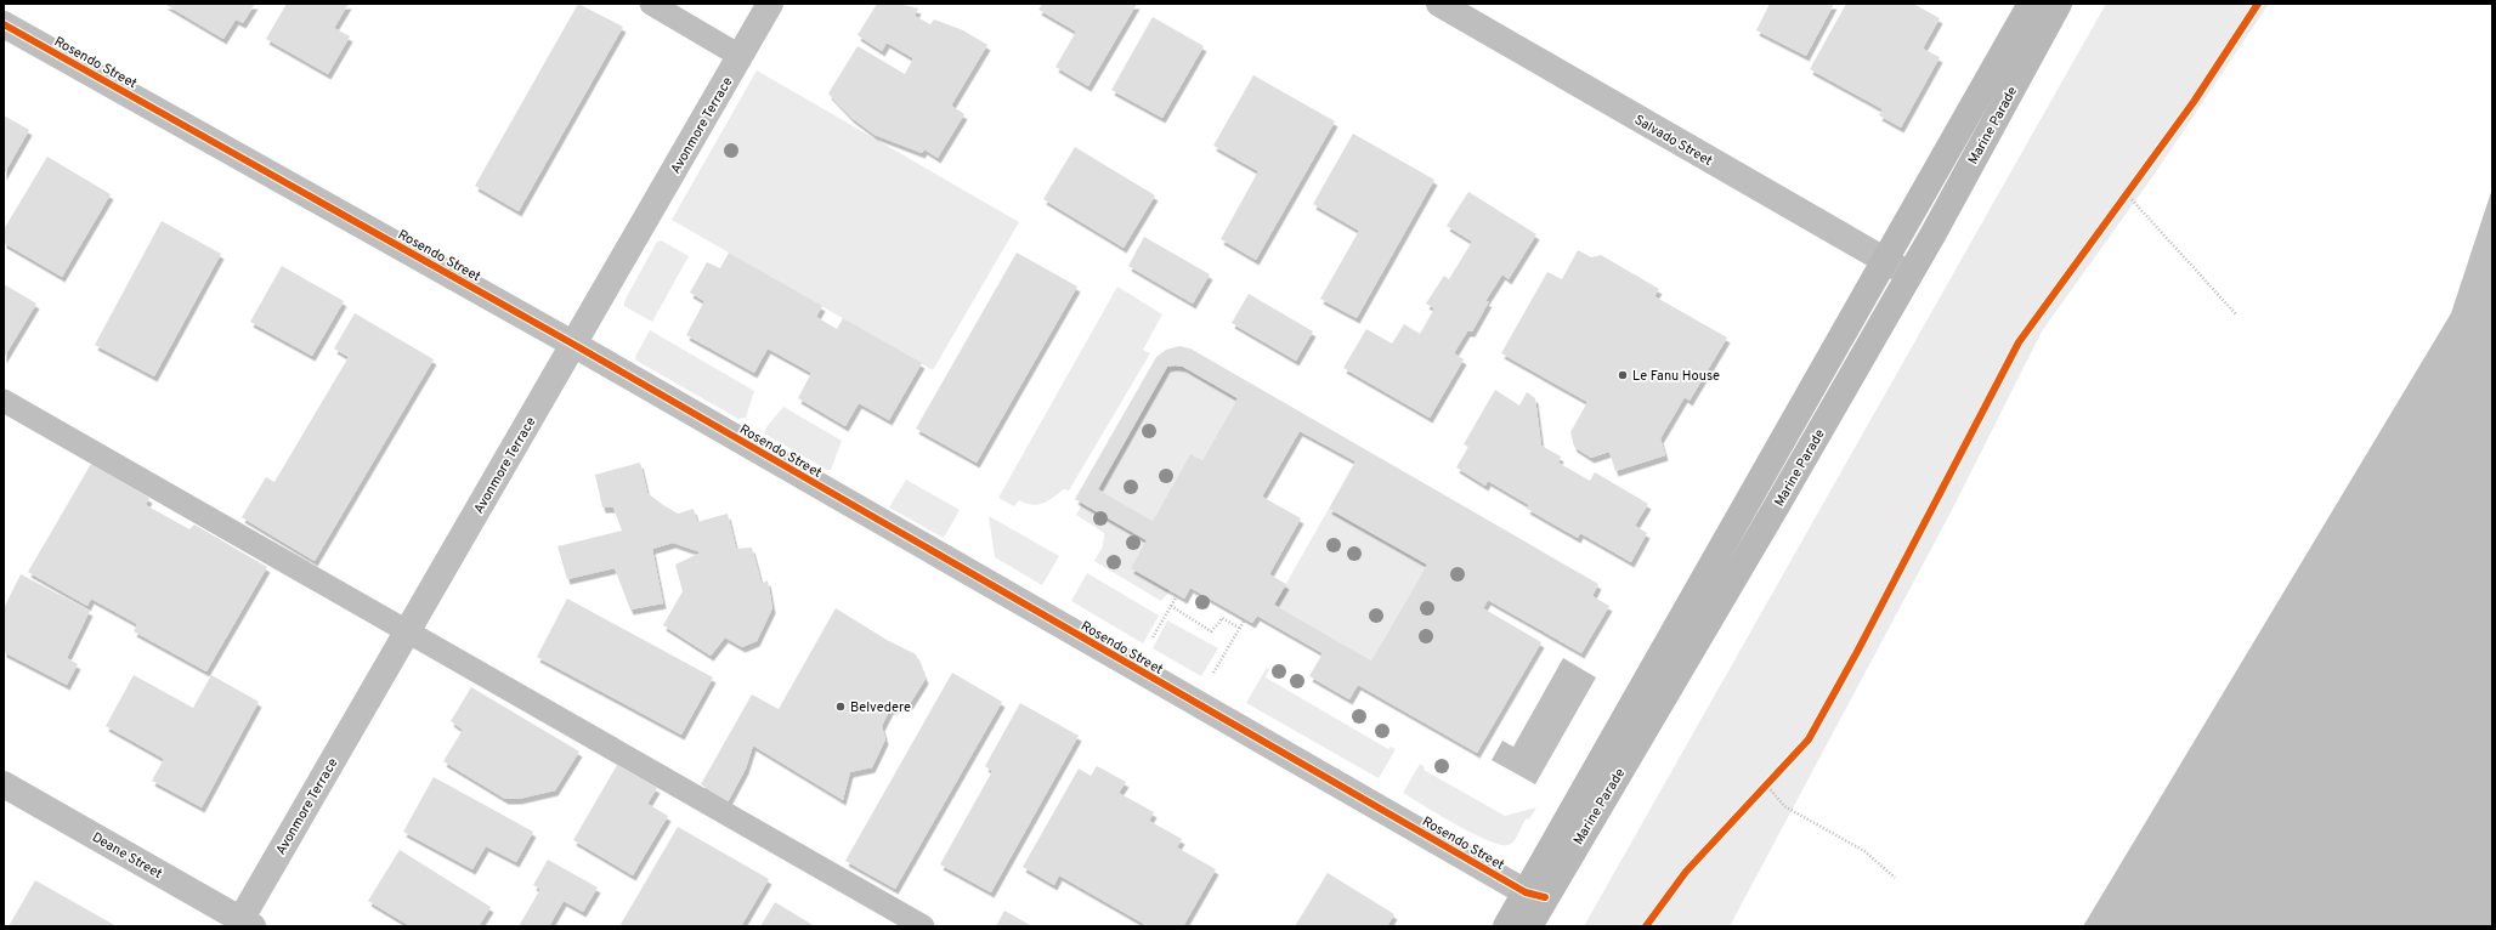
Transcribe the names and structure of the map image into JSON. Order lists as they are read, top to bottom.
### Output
{
  "streets": {
    "main road": ["Marine Parade"],
    "street": [
      "Rosendo Street",
      "Avonmore Terrace",
      "Salvado Street",
      "Deane Street"
    ]
  },
  "crossings": [
    ["Rosendo Street", "Avonmore Terrace"],
    ["Rosendo Street", "Marine Parade"],
    ["Avonmore Terrace", "Deane Street"],
    ["Marine Parade", "Salvado Street"]
  ],
  "places": ["Le Fanu House", "Belvedere"]
}
